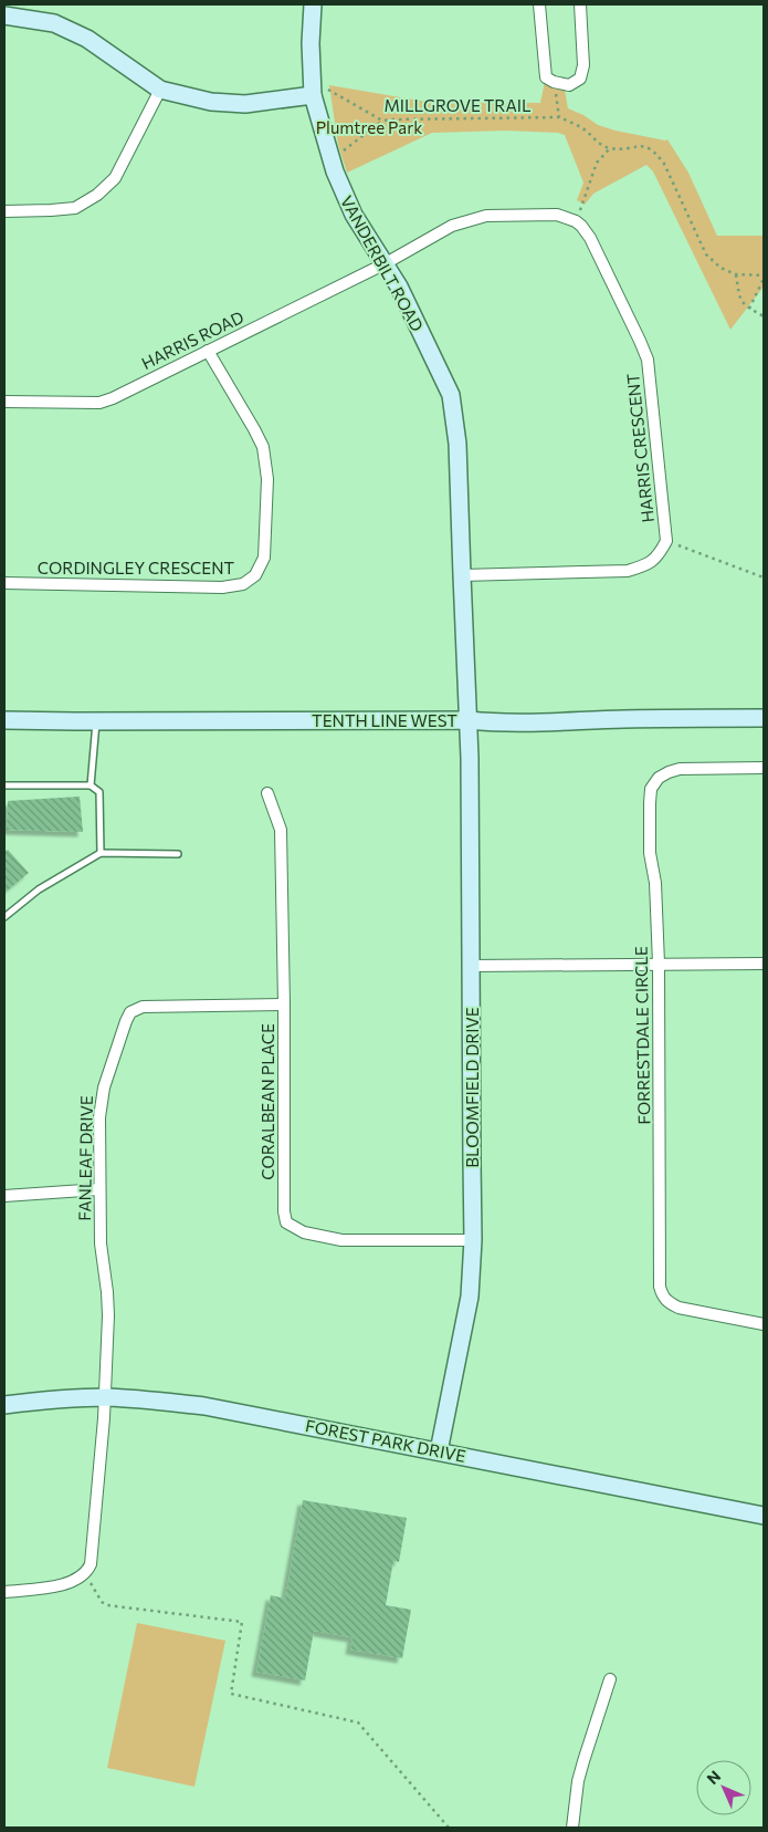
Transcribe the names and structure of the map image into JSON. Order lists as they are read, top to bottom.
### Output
{
  "streets": {
    "street": [
      "VANDERBILT ROAD",
      "HARRIS ROAD",
      "HARRIS CRESCENT",
      "CORDINGLEY CRESCENT",
      "TENTH LINE WEST",
      "FORRESTDALE CIRCLE",
      "BLOOMFIELD DRIVE",
      "CORALBEAN PLACE",
      "FANLEAF DRIVE",
      "FOREST PARK DRIVE"
    ],
    "path": ["MILLGROVE TRAIL"]
  },
  "crossings": [
    ["MILLGROVE TRAIL", "VANDERBILT ROAD"],
    ["VANDERBILT ROAD", "HARRIS ROAD"],
    ["VANDERBILT ROAD", "HARRIS CRESCENT"],
    ["VANDERBILT ROAD", "TENTH LINE WEST"],
    ["VANDERBILT ROAD", "BLOOMFIELD DRIVE"],
    ["HARRIS ROAD", "CORDINGLEY CRESCENT"],
    ["TENTH LINE WEST", "BLOOMFIELD DRIVE"],
    ["BLOOMFIELD DRIVE", "CORALBEAN PLACE"],
    ["BLOOMFIELD DRIVE", "FOREST PARK DRIVE"],
    ["CORALBEAN PLACE", "FANLEAF DRIVE"],
    ["FANLEAF DRIVE", "FOREST PARK DRIVE"]
  ],
  "parks": ["Plumtree Park"],
  "north": "top left"
}
